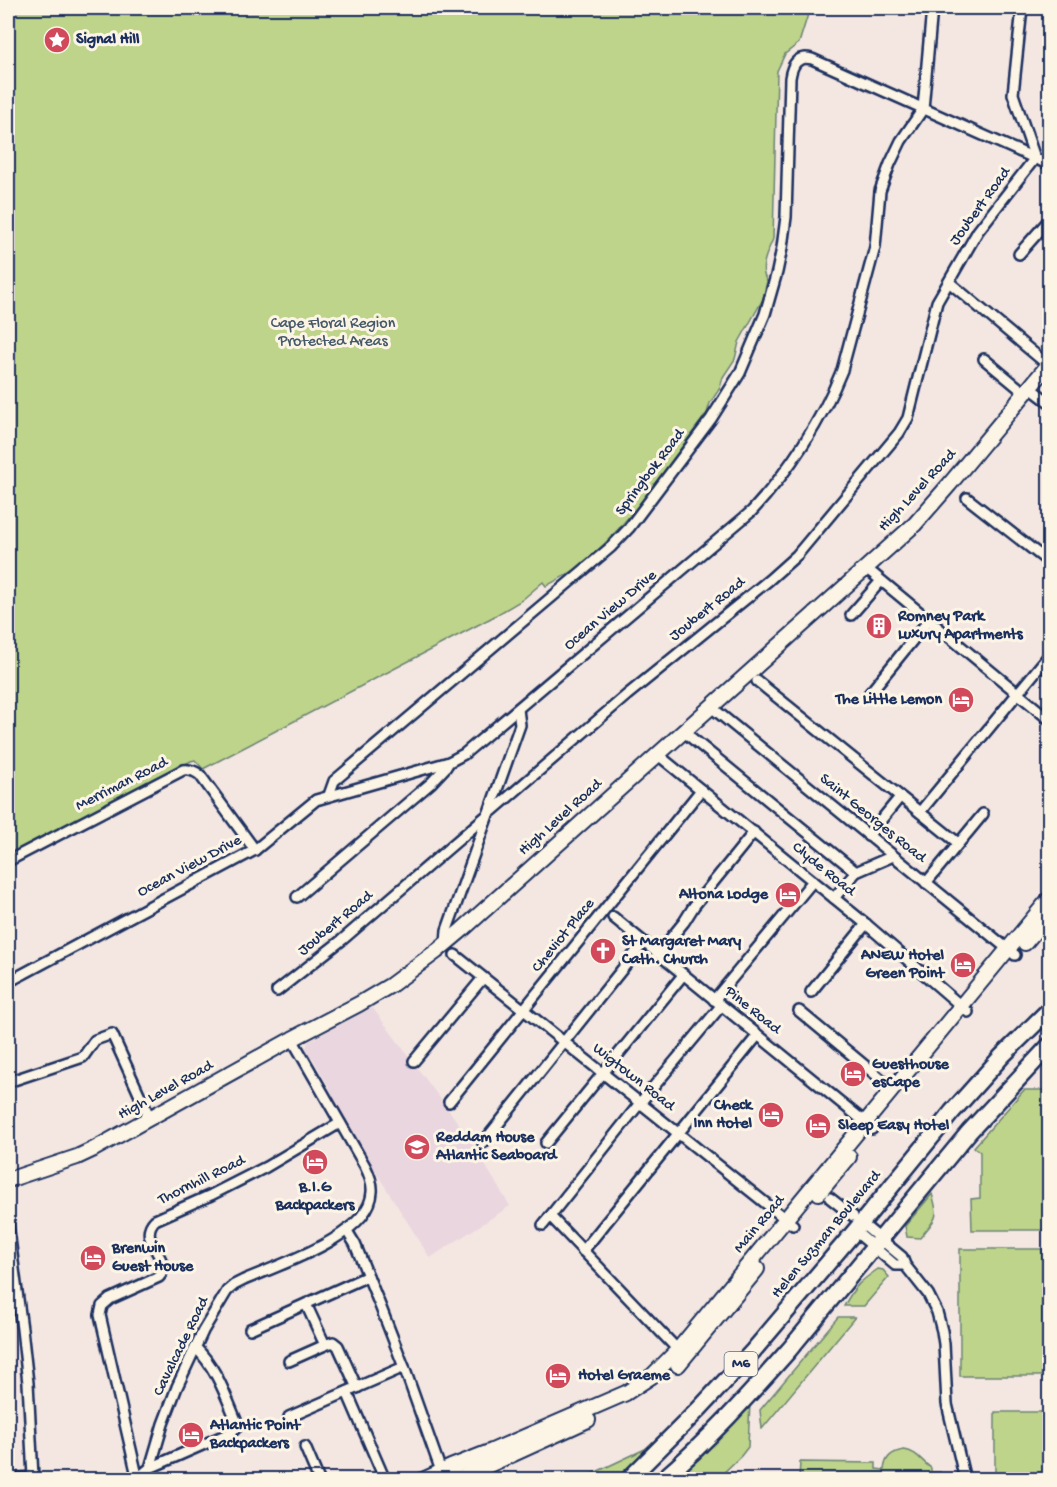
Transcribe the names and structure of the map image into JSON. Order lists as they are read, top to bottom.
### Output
{
  "streets": {
    "main road": [
      "High Level Road",
      "Main Road",
      "Helen Suzman Boulevard",
      "M6"
    ],
    "street": [
      "Joubert Road",
      "Springbok Road",
      "Ocean View Drive",
      "Merriman Road",
      "Saint Georges Road",
      "Clyde Road",
      "Cheviot Place",
      "Pine Road",
      "Wigtown Road",
      "Thornhill Road",
      "Cavalcade Road"
    ]
  },
  "crossings": [
    ["Springbok Road", "Ocean View Drive"],
    ["High Level Road", "Saint Georges Road"],
    ["High Level Road", "Clyde Road"],
    ["High Level Road", "Cavalcade Road"],
    ["Ocean View Drive", "Merriman Road"],
    ["Saint Georges Road", "Main Road"],
    ["Clyde Road", "Cheviot Place"],
    ["Clyde Road", "Main Road"],
    ["Cheviot Place", "Wigtown Road"],
    ["Pine Road", "Main Road"],
    ["Wigtown Road", "Main Road"],
    ["Thornhill Road", "Cavalcade Road"]
  ],
  "parks": ["Cape Floral Region Protected Areas"],
  "places": {
    "place": ["Signal Hill"],
    "building": ["Romney Park Luxury Apartments"],
    "hotel": [
      "The Little Lemon",
      "Altona Lodge",
      "ANEW Hotel Green Point",
      "Guesthouse esCape",
      "Check Inn Hotel",
      "Sleep Easy Hotel",
      "B.I.G Backpackers",
      "Brenwin Guest House",
      "Hotel Graeme",
      "Atlantic Point Backpackers"
    ],
    "church": ["St Margaret Mary Cath. Church"],
    "school or university": ["Reddam House Atlantic Seaboard"]
  }
}
